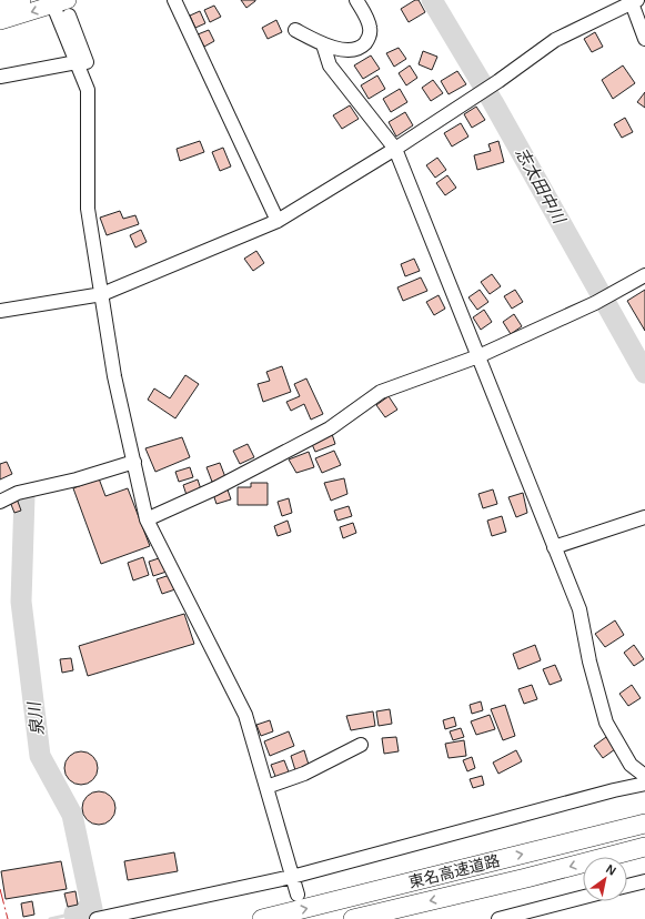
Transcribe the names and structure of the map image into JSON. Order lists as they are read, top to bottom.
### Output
{
  "streets": {
    "highway": ["東名高速道路"]
  },
  "water": ["志太田中川", "泉川"],
  "north": "top right"
}
